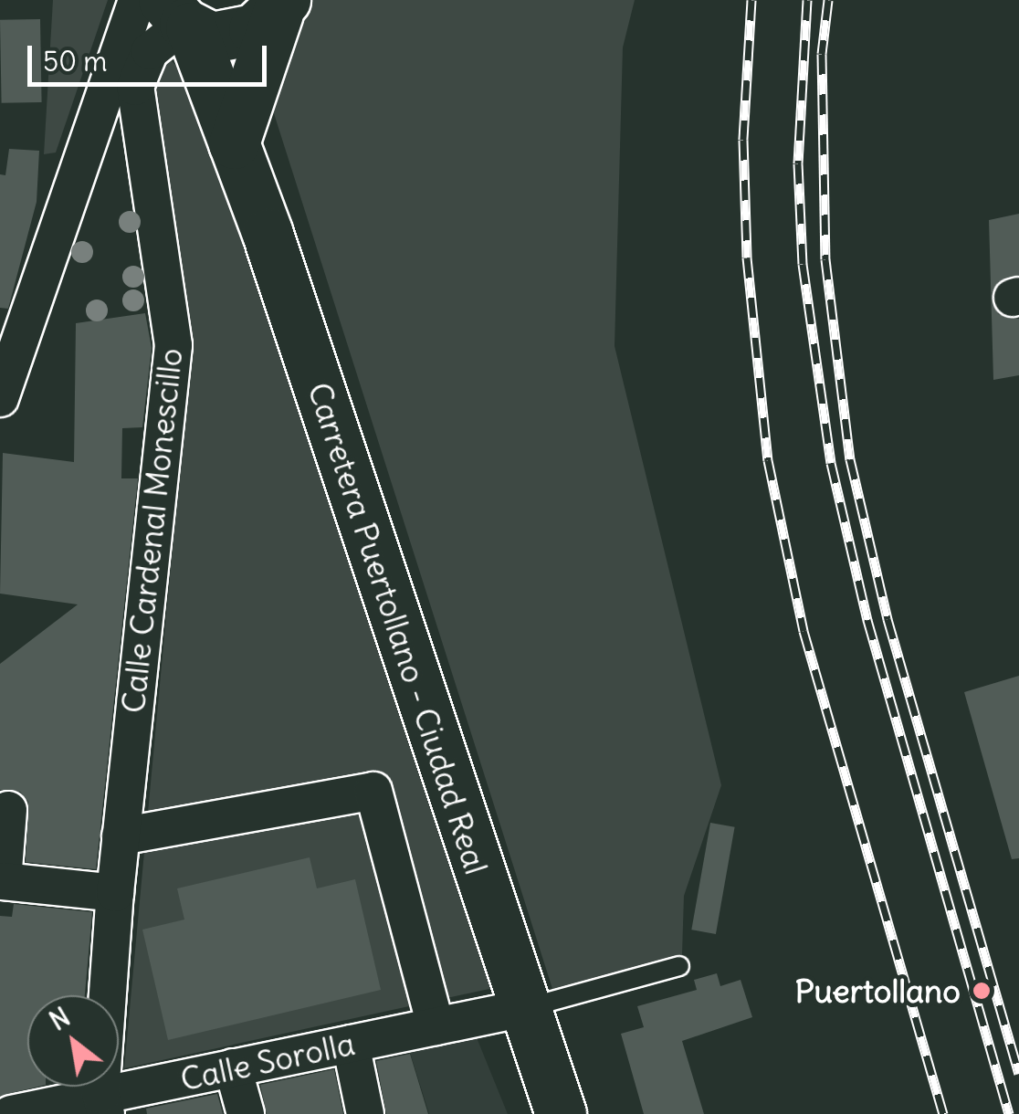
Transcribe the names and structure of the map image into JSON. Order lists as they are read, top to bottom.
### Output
{
  "streets": {
    "highway": ["Carretera Puertollano - Ciudad Real"],
    "street": ["Calle Cardenal Monescillo", "Calle Sorolla"]
  },
  "crossings": [
    ["Calle Cardenal Monescillo", "Carretera Puertollano - Ciudad Real"],
    ["Calle Cardenal Monescillo", "Calle Sorolla"],
    ["Carretera Puertollano - Ciudad Real", "Calle Sorolla"]
  ],
  "places": ["Puertollano"],
  "scale_bar": "50 m",
  "north": "top left"
}
